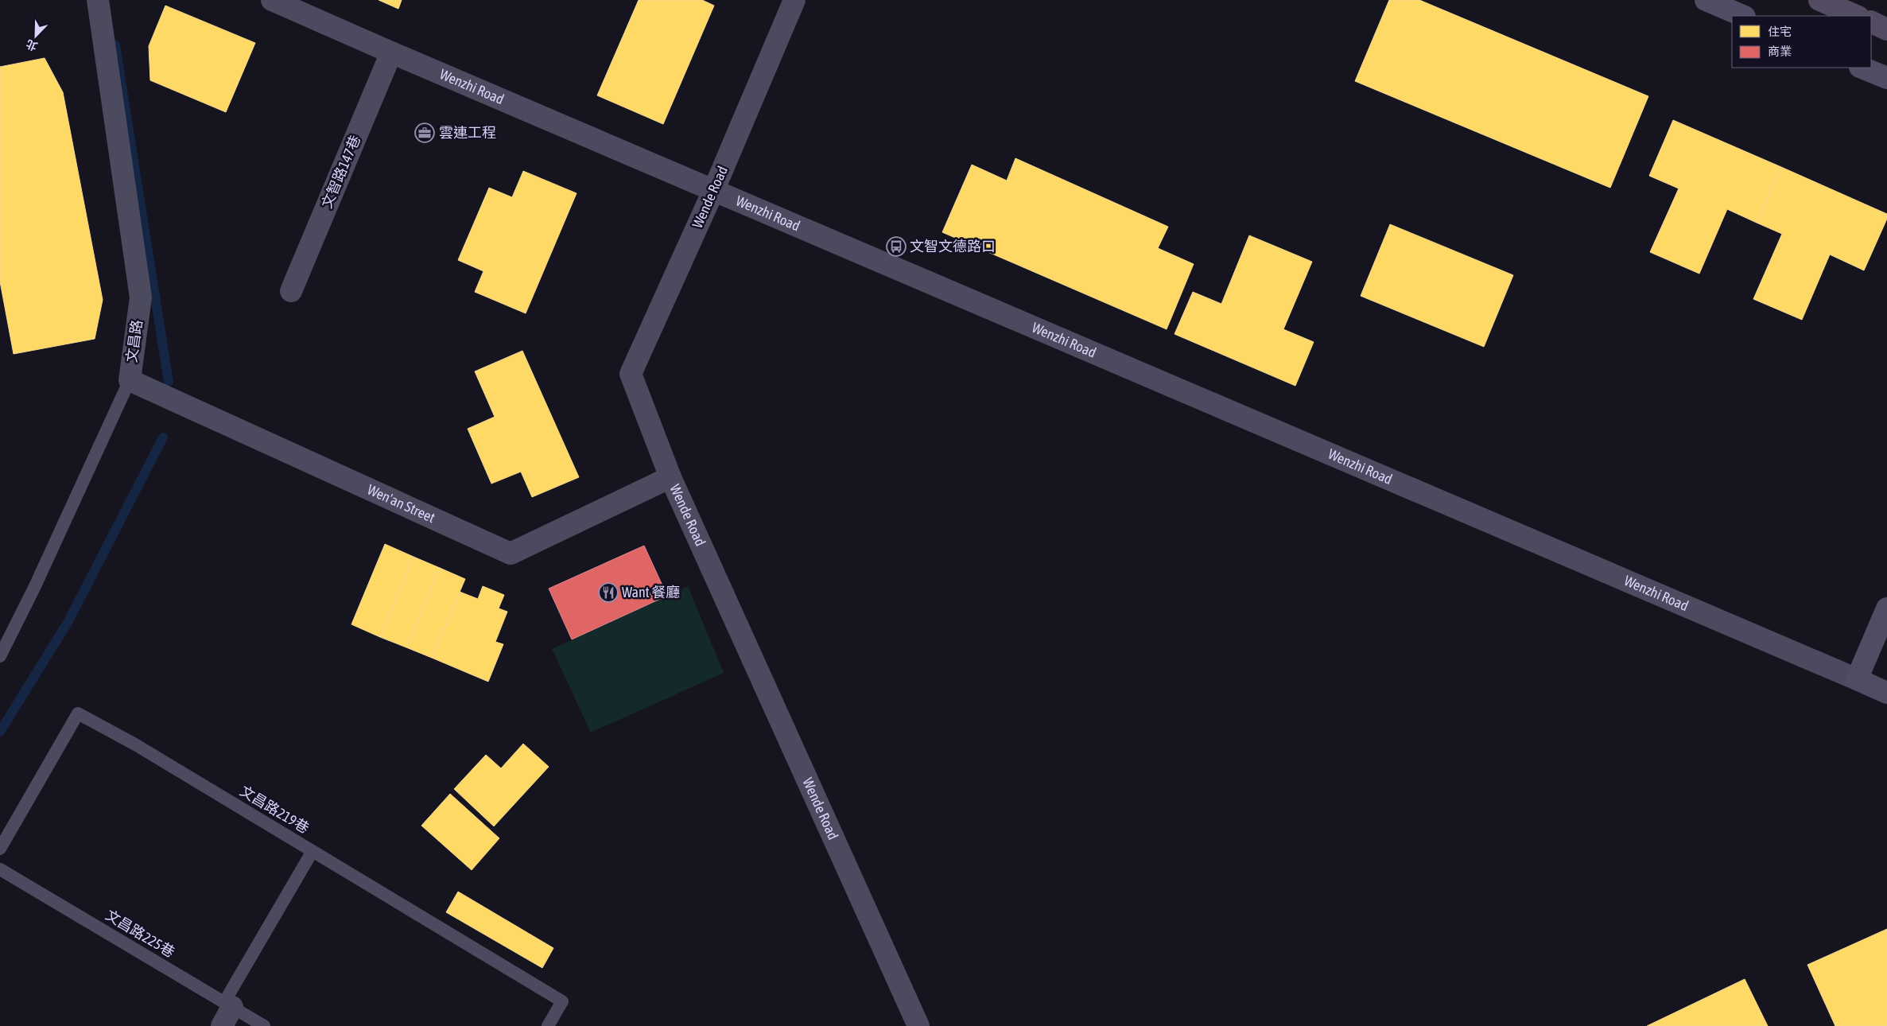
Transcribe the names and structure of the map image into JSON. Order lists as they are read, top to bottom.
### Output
{
  "streets": {
    "street": [
      "Wenzhi Road",
      "文智路147巷",
      "Wende Road",
      "文昌路",
      "Wen'an Street"
    ],
    "lane": ["文昌路219巷", "文昌路225巷"]
  },
  "crossings": [
    ["Wenzhi Road", "文智路147巷"],
    ["Wenzhi Road", "Wende Road"],
    ["Wende Road", "Wen'an Street"],
    ["文昌路", "Wen'an Street"]
  ],
  "places": {
    "office": ["雲連工程"],
    "bus stop": ["文智文德路口"],
    "restaurant": ["Want 餐廳"]
  },
  "legend": ["住宅", "商業"],
  "north": "bottom left"
}
